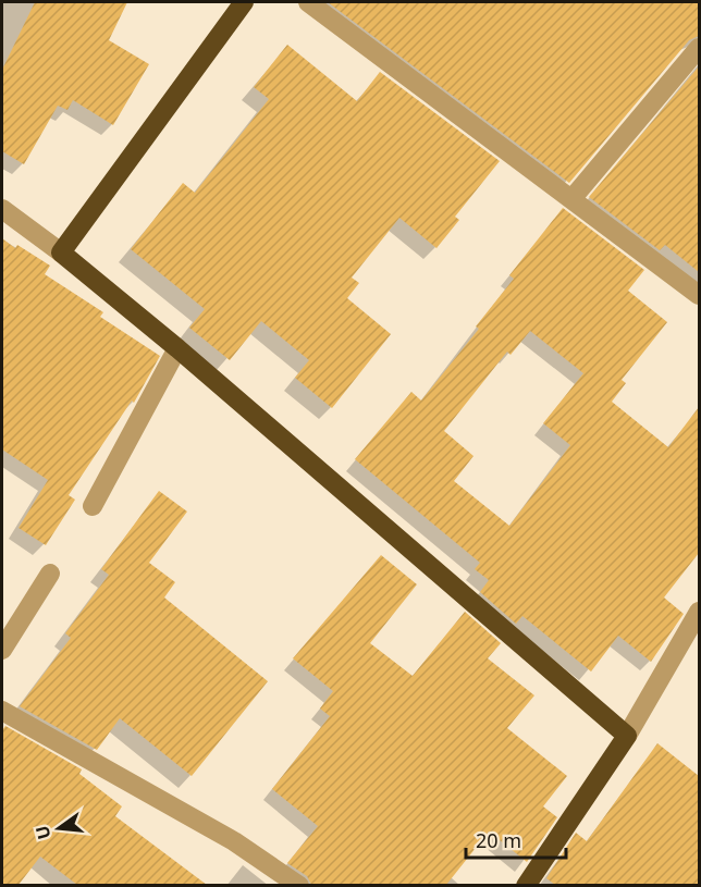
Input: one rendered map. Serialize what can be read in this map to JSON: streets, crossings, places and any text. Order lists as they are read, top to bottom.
{
  "scale_bar": "20 m",
  "north": "left"
}
